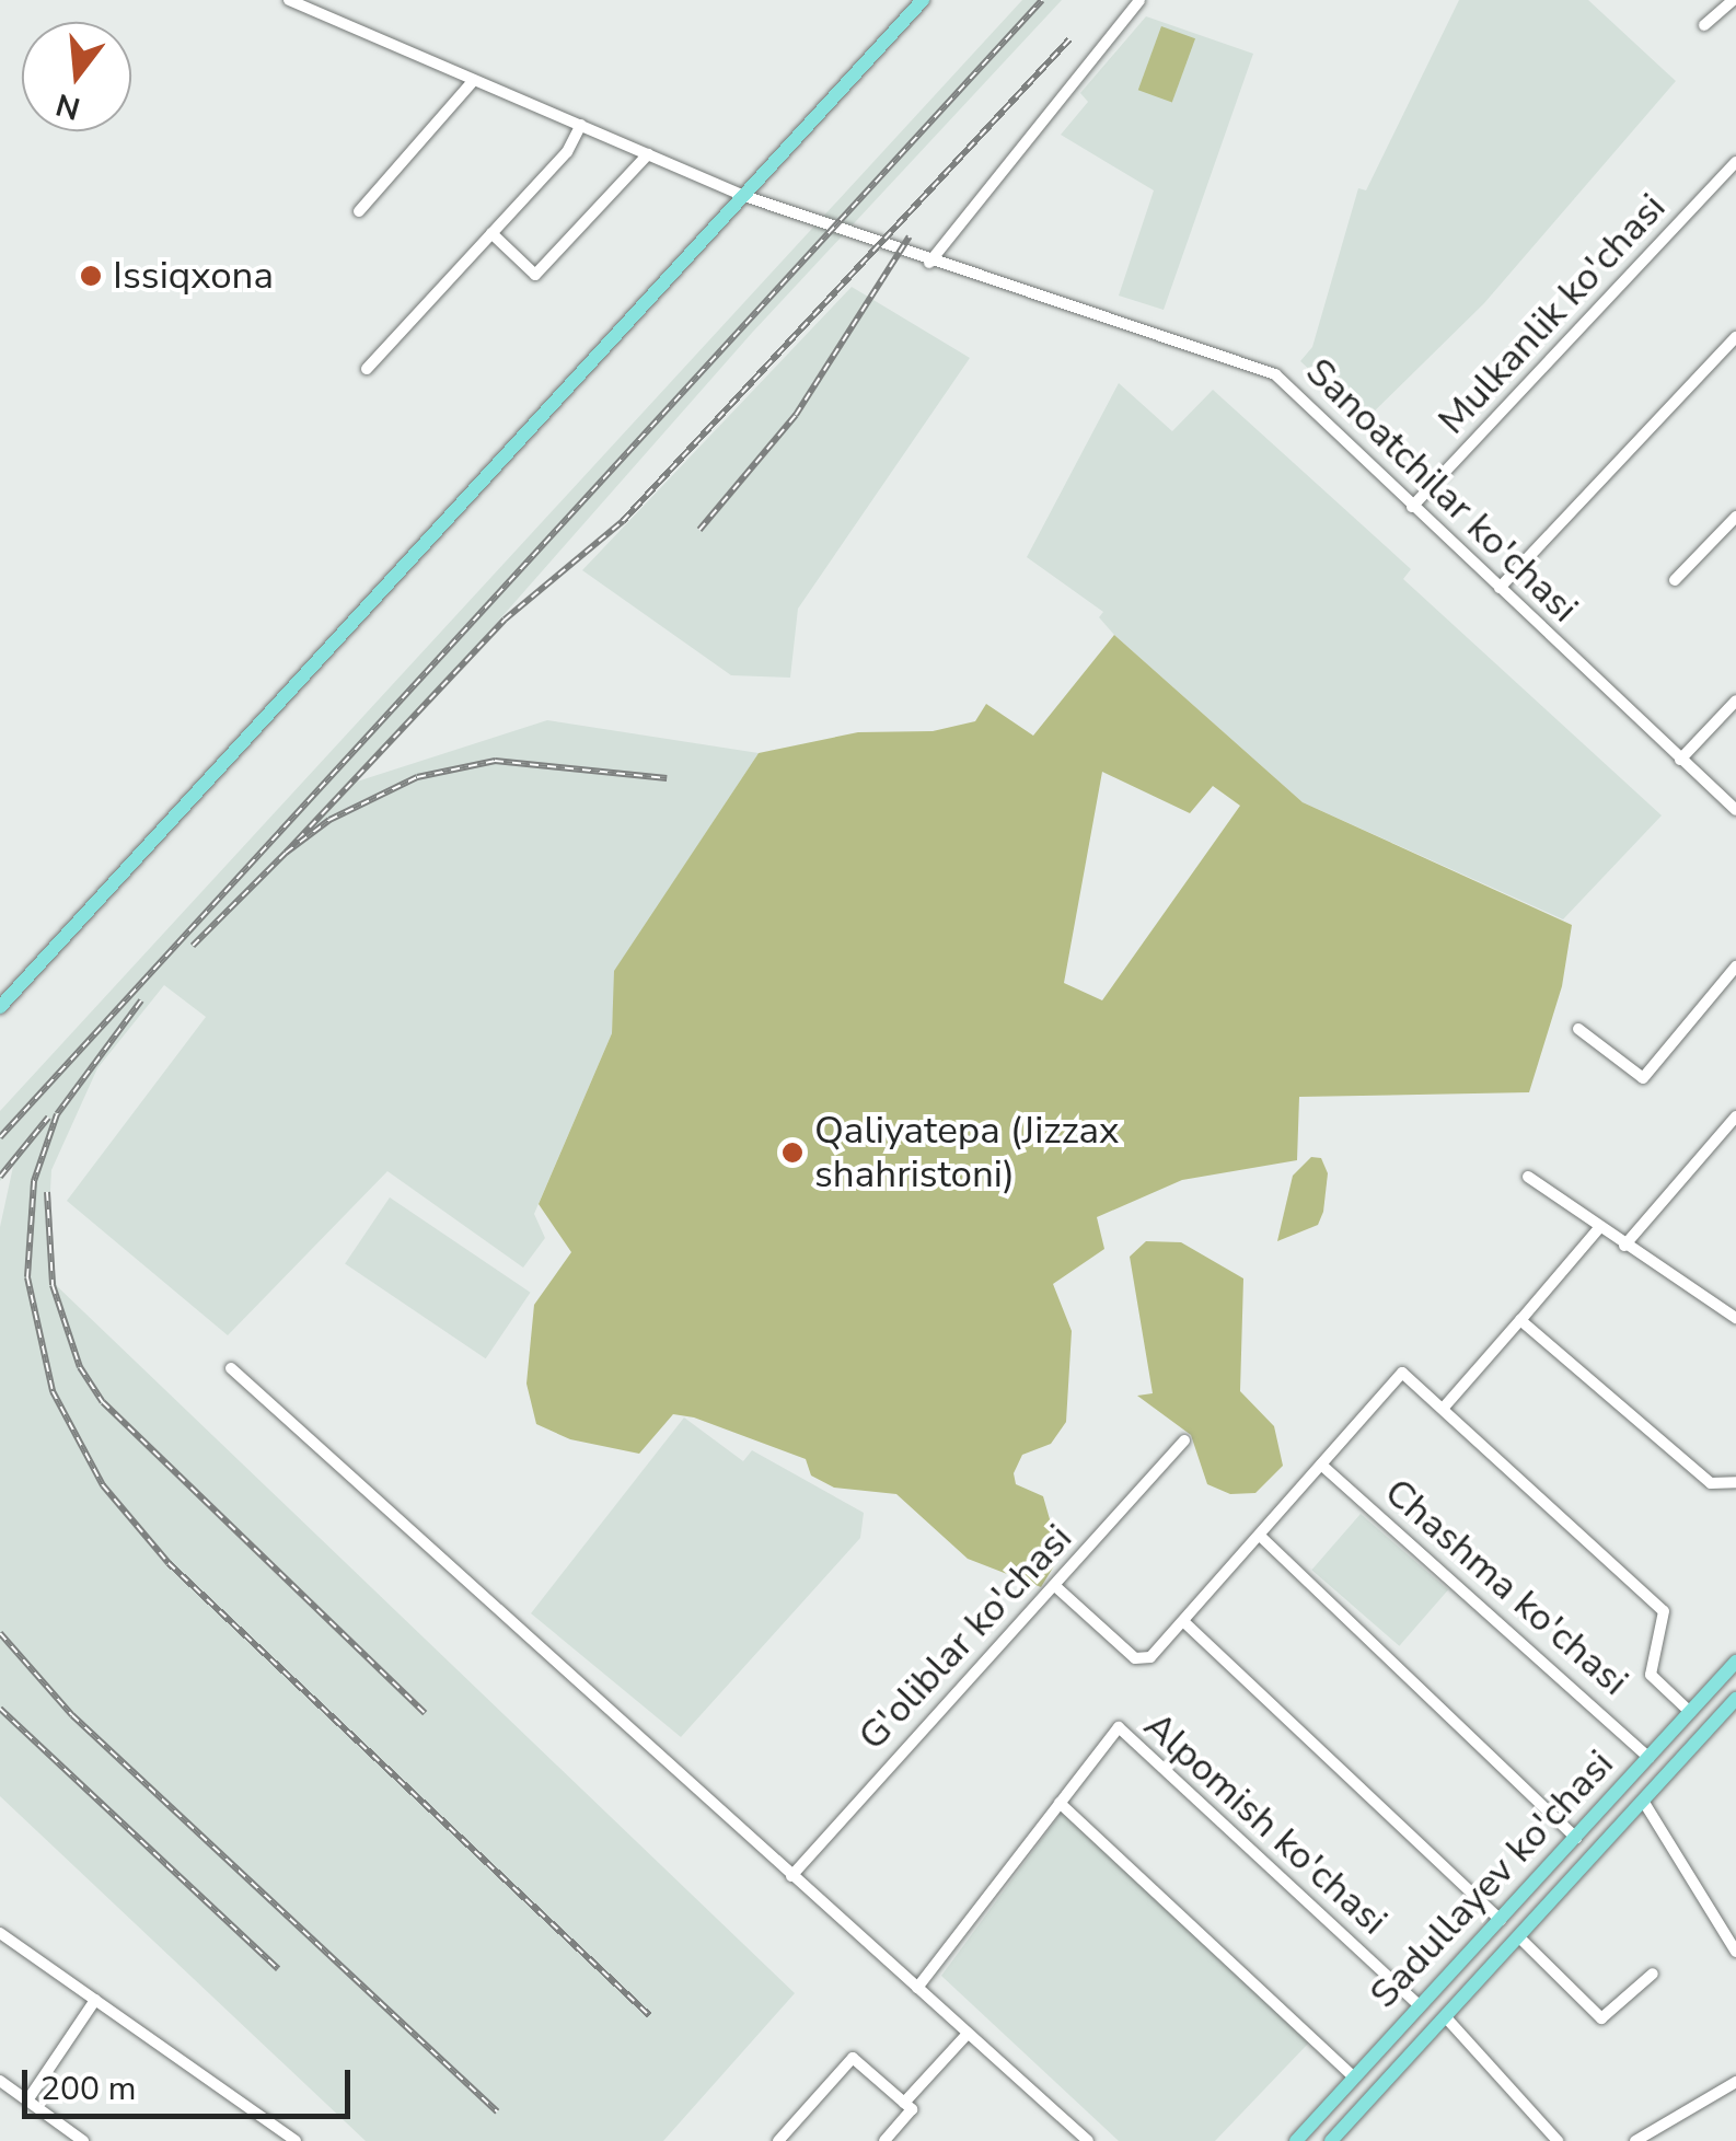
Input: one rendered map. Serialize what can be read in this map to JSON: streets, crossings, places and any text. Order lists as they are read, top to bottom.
{
  "streets": {
    "main road": ["Sadullayev ko'chasi"],
    "street": [
      "Mulkanlik ko'chasi",
      "Sanoatchilar ko'chasi",
      "Chashma ko'chasi",
      "G'oliblar ko'chasi",
      "Alpomish ko'chasi"
    ]
  },
  "crossings": [
    ["Mulkanlik ko'chasi", "Sanoatchilar ko'chasi"],
    ["Chashma ko'chasi", "Sadullayev ko'chasi"],
    ["Alpomish ko'chasi", "Sadullayev ko'chasi"]
  ],
  "places": ["Issiqxona", "Qaliyatepa (Jizzax shahristoni)"],
  "scale_bar": "200 m",
  "north": "bottom"
}
